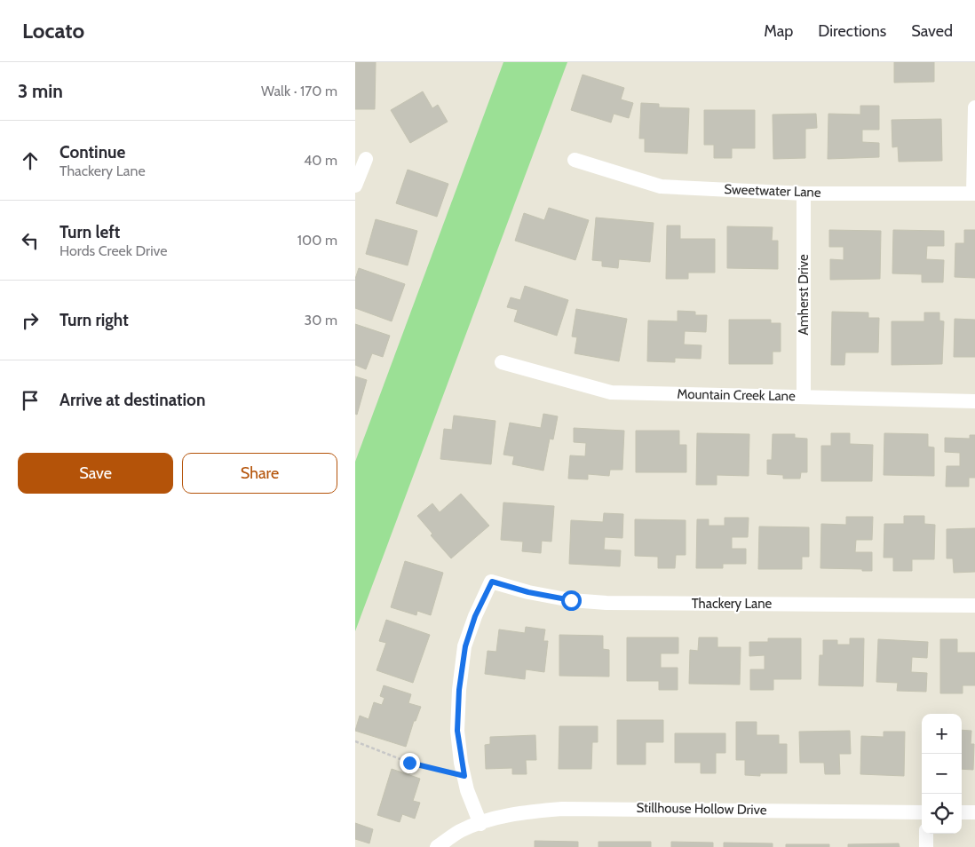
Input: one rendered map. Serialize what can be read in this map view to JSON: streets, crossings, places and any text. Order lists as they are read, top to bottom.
{
  "streets": {
    "street": [
      "Sweetwater Lane",
      "Amherst Drive",
      "Mountain Creek Lane",
      "Thackery Lane",
      "Stillhouse Hollow Drive"
    ]
  },
  "crossings": [
    ["Sweetwater Lane", "Amherst Drive"],
    ["Amherst Drive", "Mountain Creek Lane"]
  ],
  "page": {
    "header": "Locato",
    "nav": ["Map", "Directions", "Saved"],
    "heading": ["3 min", "Walk · 170 m"],
    "list": [
      ["Continue", "Thackery Lane", "40 m"],
      ["Turn left", "Hords Creek Drive", "100 m"],
      ["Turn right", "30 m"],
      "Arrive at destination"
    ],
    "buttons": ["Save", "Share"],
    "map_buttons": ["+", "−"]
  }
}
